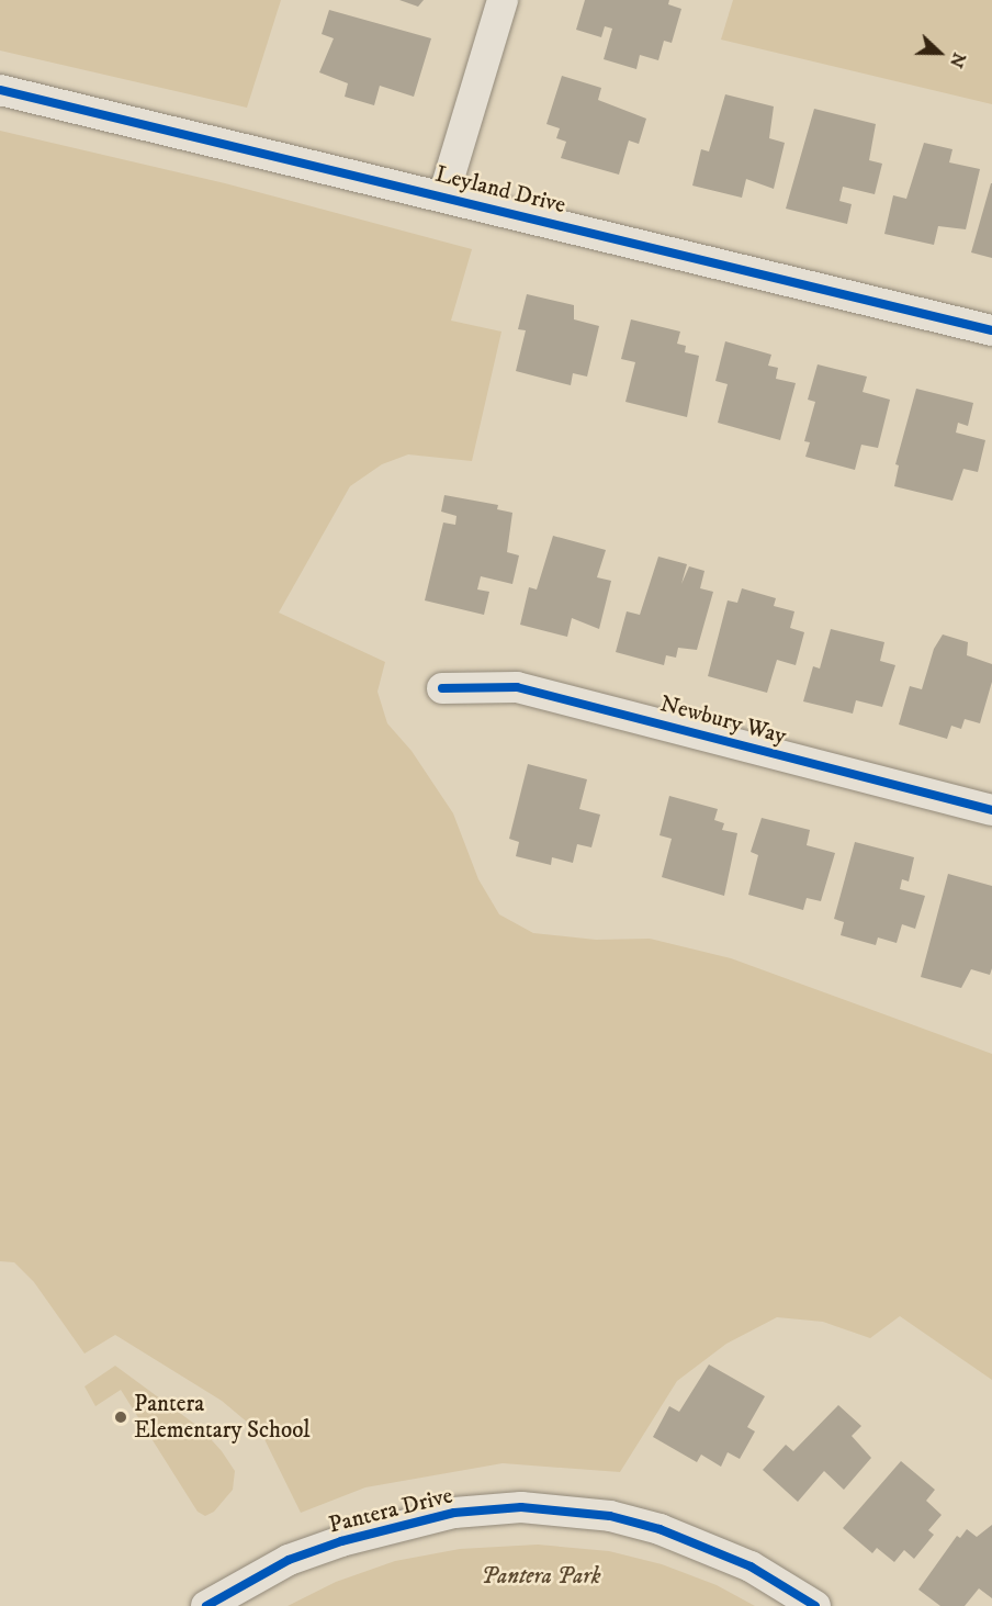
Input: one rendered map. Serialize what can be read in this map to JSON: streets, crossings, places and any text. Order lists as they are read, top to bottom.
{
  "streets": {
    "street": ["Leyland Drive", "Newbury Way", "Pantera Drive"]
  },
  "parks": ["Pantera Park"],
  "places": ["Pantera Elementary School"],
  "north": "right"
}
